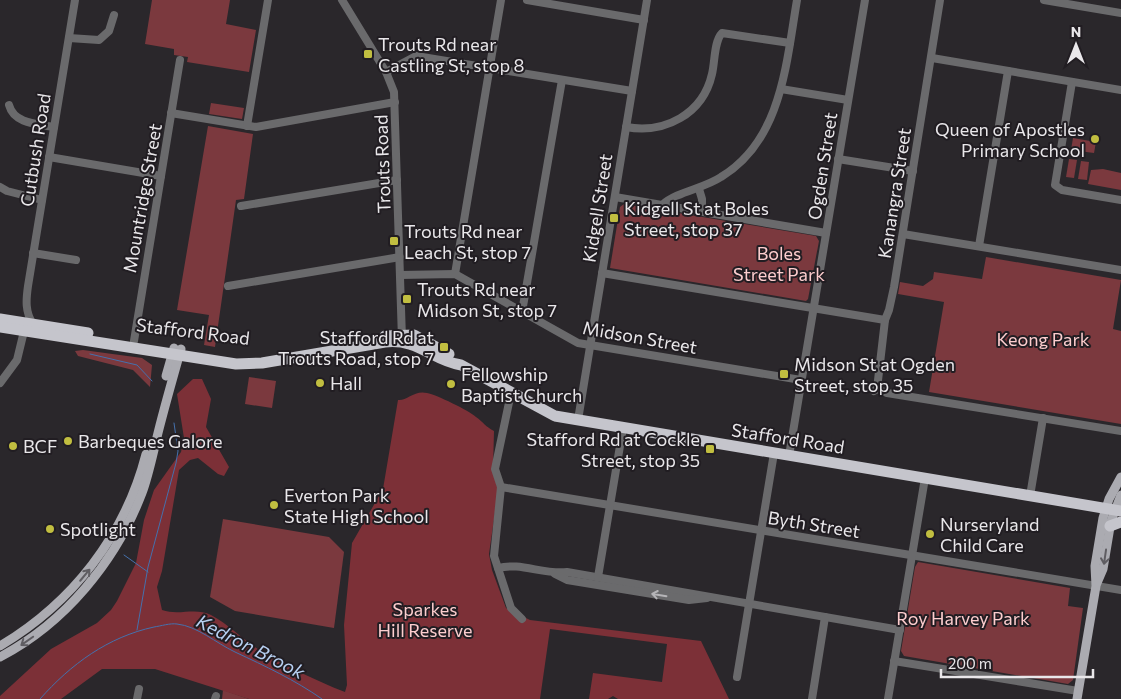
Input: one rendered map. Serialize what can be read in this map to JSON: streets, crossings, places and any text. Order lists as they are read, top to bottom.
{
  "streets": {
    "highway": ["Stafford Road"],
    "street": [
      "Cutbush Road",
      "Trouts Road",
      "Ogden Street",
      "Kanangra Street",
      "Mountridge Street",
      "Kidgell Street",
      "Midson Street",
      "Byth Street"
    ]
  },
  "crossings": [
    ["Cutbush Road", "Stafford Road"],
    ["Trouts Road", "Stafford Road"],
    ["Ogden Street", "Stafford Road"],
    ["Ogden Street", "Midson Street"],
    ["Mountridge Street", "Stafford Road"],
    ["Kidgell Street", "Stafford Road"],
    ["Kidgell Street", "Midson Street"]
  ],
  "water": ["Kedron Brook"],
  "parks": [
    "Boles Street Park",
    "Keong Park",
    "Sparkes Hill Reserve",
    "Roy Harvey Park"
  ],
  "places": {
    "transit": [
      "Trouts Rd near Castling St, stop 8",
      "Kidgell St at Boles Street, stop 37",
      "Trouts Rd near Leach St, stop 7",
      "Trouts Rd near Midson St, stop 7",
      "Stafford Rd at Trouts Road, stop 7",
      "Midson St at Ogden Street, stop 35",
      "Stafford Rd at Cockle Street, stop 35"
    ],
    "other": [
      "Queen of Apostles Primary School",
      "Hall",
      "Fellowship Baptist Church",
      "Barbeques Galore",
      "BCF",
      "Everton Park State High School",
      "Spotlight",
      "Nurseryland Child Care"
    ]
  },
  "scale_bar": "200 m",
  "north": "top"
}
